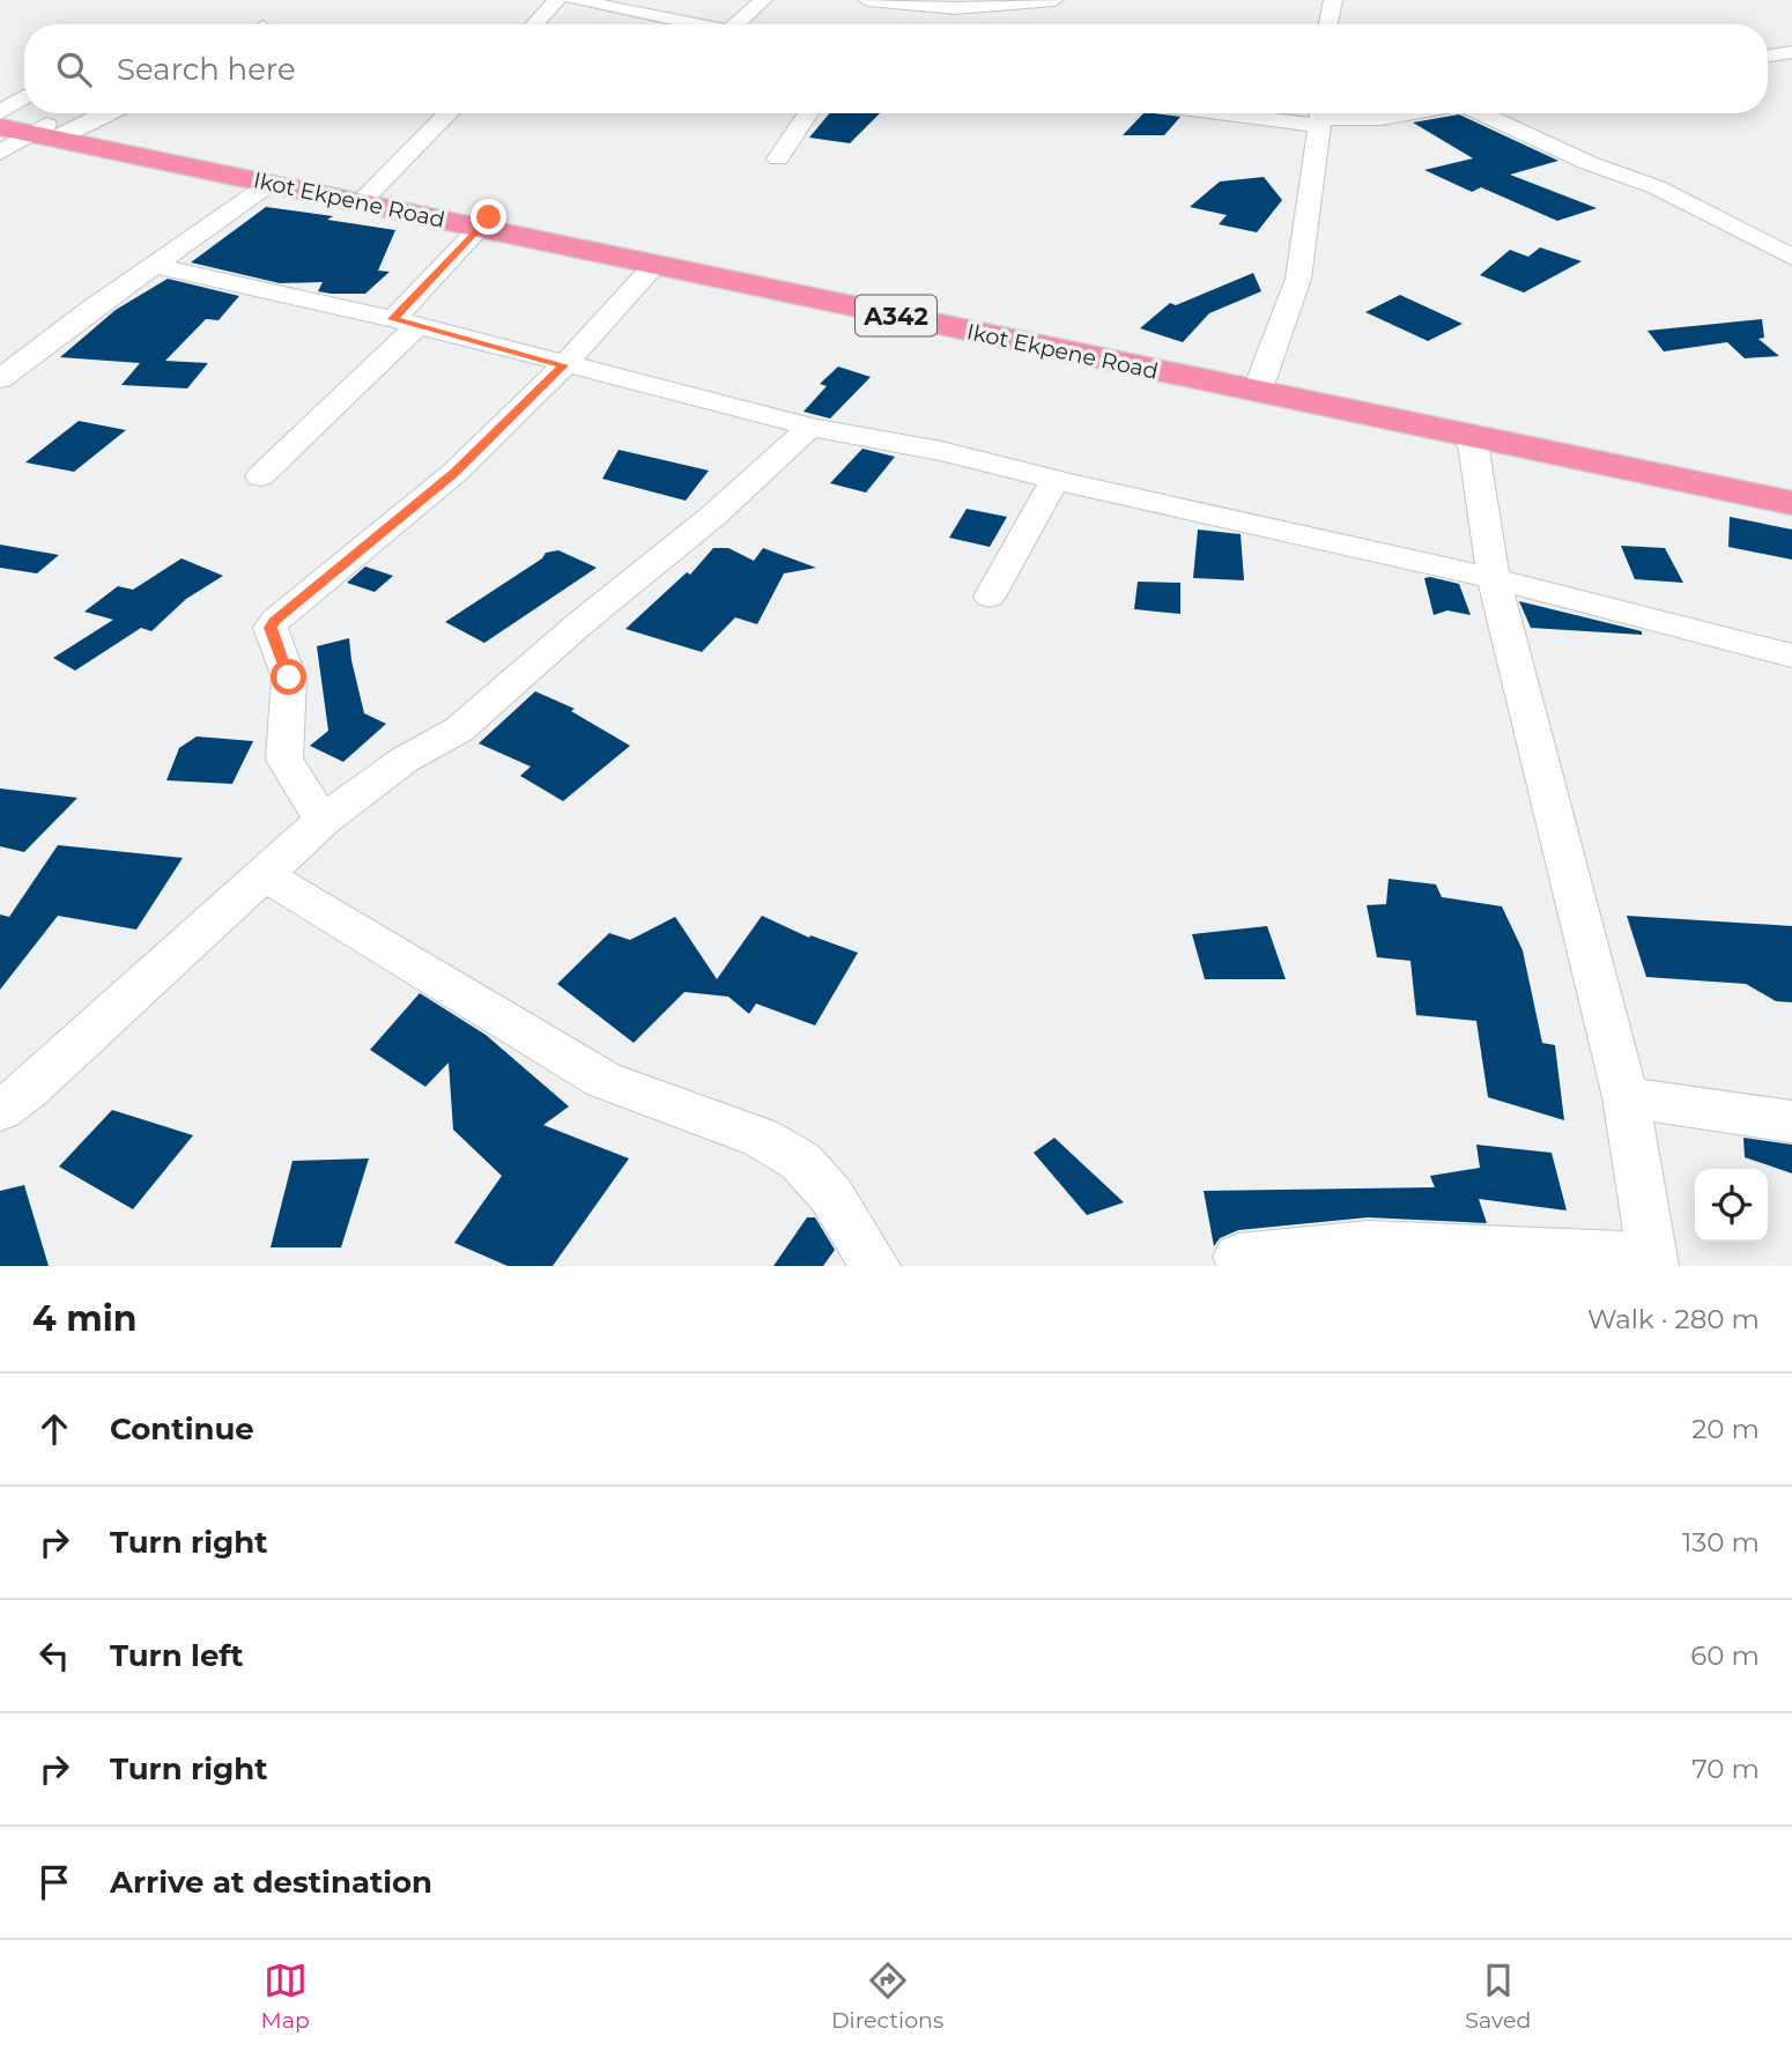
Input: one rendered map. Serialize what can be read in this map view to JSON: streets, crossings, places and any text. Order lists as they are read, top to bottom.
{
  "streets": {
    "highway": ["Ikot Ekpene Road", "A342"]
  },
  "page": {
    "search": "Search here",
    "heading": ["4 min", "Walk · 280 m"],
    "list": [
      ["Continue", "20 m"],
      ["Turn right", "130 m"],
      ["Turn left", "60 m"],
      ["Turn right", "70 m"],
      "Arrive at destination"
    ],
    "nav": ["Map", "Directions", "Saved"]
  }
}
